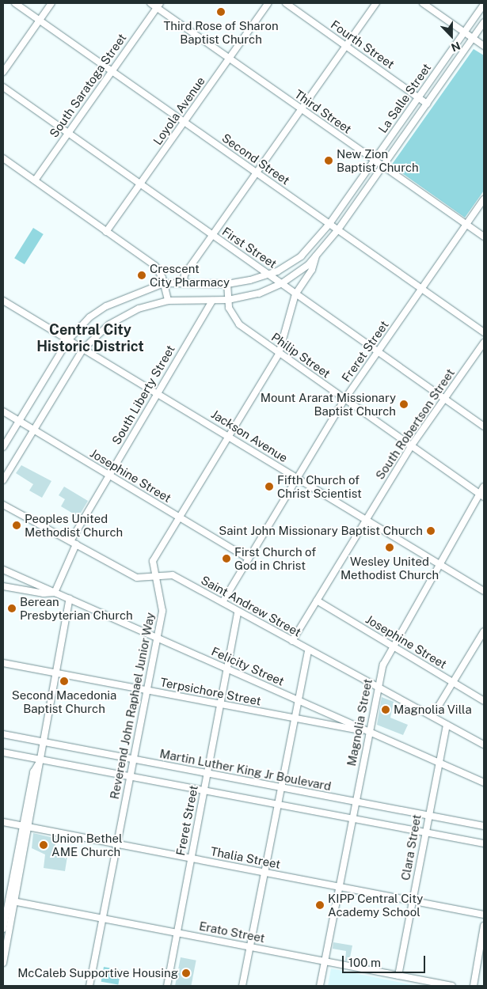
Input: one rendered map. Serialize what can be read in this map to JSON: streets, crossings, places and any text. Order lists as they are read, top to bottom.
{
  "streets": {
    "street": [
      "Fourth Street",
      "South Saratoga Street",
      "La Salle Street",
      "Loyola Avenue",
      "Third Street",
      "Second Street",
      "First Street",
      "Freret Street",
      "Philip Street",
      "South Liberty Street",
      "South Robertson Street",
      "Jackson Avenue",
      "Josephine Street",
      "Saint Andrew Street",
      "Felicity Street",
      "Terpsichore Street",
      "Reverend John Raphael Junior Way",
      "Magnolia Street",
      "Martin Luther King Jr Boulevard",
      "Clara Street",
      "Thalia Street",
      "Erato Street"
    ]
  },
  "crossings": [
    ["Fourth Street", "La Salle Street"],
    ["South Saratoga Street", "Third Street"],
    ["South Saratoga Street", "Second Street"],
    ["South Saratoga Street", "First Street"],
    ["La Salle Street", "Third Street"],
    ["La Salle Street", "Second Street"],
    ["La Salle Street", "First Street"],
    ["La Salle Street", "Philip Street"],
    ["La Salle Street", "Jackson Avenue"],
    ["La Salle Street", "Josephine Street"],
    ["La Salle Street", "Reverend John Raphael Junior Way"],
    ["Loyola Avenue", "Third Street"],
    ["Loyola Avenue", "Second Street"],
    ["Loyola Avenue", "First Street"],
    ["Third Street", "Freret Street"],
    ["Second Street", "Freret Street"],
    ["First Street", "Freret Street"],
    ["First Street", "South Robertson Street"],
    ["First Street", "Reverend John Raphael Junior Way"],
    ["Freret Street", "Philip Street"],
    ["Freret Street", "Jackson Avenue"],
    ["Freret Street", "Josephine Street"],
    ["Freret Street", "Saint Andrew Street"],
    ["Freret Street", "Felicity Street"],
    ["Freret Street", "Terpsichore Street"],
    ["Freret Street", "Martin Luther King Jr Boulevard"],
    ["Freret Street", "Thalia Street"],
    ["Freret Street", "Erato Street"],
    ["Philip Street", "South Robertson Street"],
    ["Philip Street", "Reverend John Raphael Junior Way"],
    ["Philip Street", "Magnolia Street"],
    ["South Liberty Street", "Jackson Avenue"],
    ["South Liberty Street", "Josephine Street"],
    ["South Liberty Street", "Saint Andrew Street"],
    ["South Liberty Street", "Felicity Street"],
    ["South Robertson Street", "Jackson Avenue"],
    ["South Robertson Street", "Josephine Street"],
    ["South Robertson Street", "Saint Andrew Street"],
    ["Jackson Avenue", "Reverend John Raphael Junior Way"],
    ["Jackson Avenue", "Magnolia Street"],
    ["Josephine Street", "Reverend John Raphael Junior Way"],
    ["Josephine Street", "Magnolia Street"],
    ["Saint Andrew Street", "Reverend John Raphael Junior Way"],
    ["Saint Andrew Street", "Magnolia Street"],
    ["Saint Andrew Street", "Clara Street"],
    ["Felicity Street", "Terpsichore Street"],
    ["Felicity Street", "Reverend John Raphael Junior Way"],
    ["Felicity Street", "Magnolia Street"],
    ["Felicity Street", "Clara Street"],
    ["Terpsichore Street", "Reverend John Raphael Junior Way"],
    ["Terpsichore Street", "Magnolia Street"],
    ["Reverend John Raphael Junior Way", "Martin Luther King Jr Boulevard"],
    ["Reverend John Raphael Junior Way", "Thalia Street"],
    ["Reverend John Raphael Junior Way", "Erato Street"],
    ["Magnolia Street", "Martin Luther King Jr Boulevard"],
    ["Magnolia Street", "Thalia Street"],
    ["Magnolia Street", "Erato Street"],
    ["Martin Luther King Jr Boulevard", "Clara Street"],
    ["Clara Street", "Thalia Street"],
    ["Clara Street", "Erato Street"]
  ],
  "districts": ["Central City Historic District"],
  "places": [
    "Third Rose of Sharon Baptist Church",
    "New Zion Baptist Church",
    "Crescent City Pharmacy",
    "Mount Ararat Missionary Baptist Church",
    "Fifth Church of Christ Scientist",
    "Peoples United Methodist Church",
    "Saint John Missionary Baptist Church",
    "Wesley United Methodist Church",
    "First Church of God in Christ",
    "Berean Presbyterian Church",
    "Second Macedonia Baptist Church",
    "Magnolia Villa",
    "Union Bethel AME Church",
    "KIPP Central City Academy School",
    "McCaleb Supportive Housing"
  ],
  "scale_bar": "100 m",
  "north": "bottom"
}
